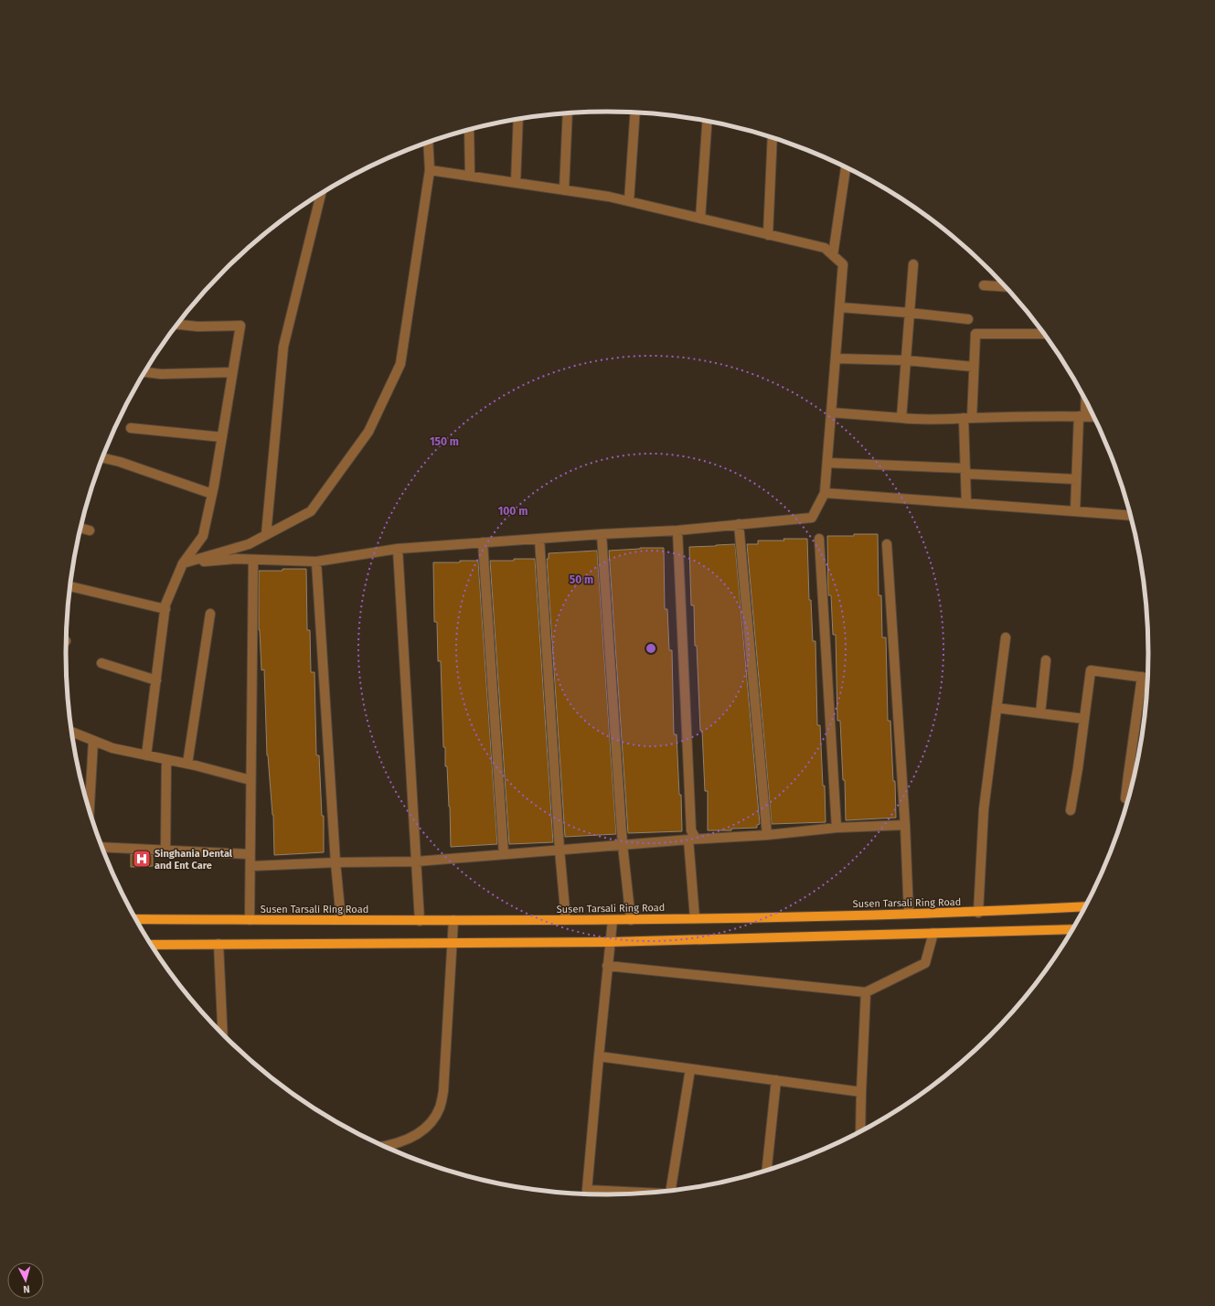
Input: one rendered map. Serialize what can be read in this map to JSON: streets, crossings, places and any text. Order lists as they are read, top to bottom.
{
  "streets": {
    "main road": ["Susen Tarsali Ring Road"]
  },
  "places": {
    "hospital": ["Singhania Dental and Ent Care"]
  },
  "north": "bottom",
  "rings": ["150 m", "100 m", "50 m"]
}
